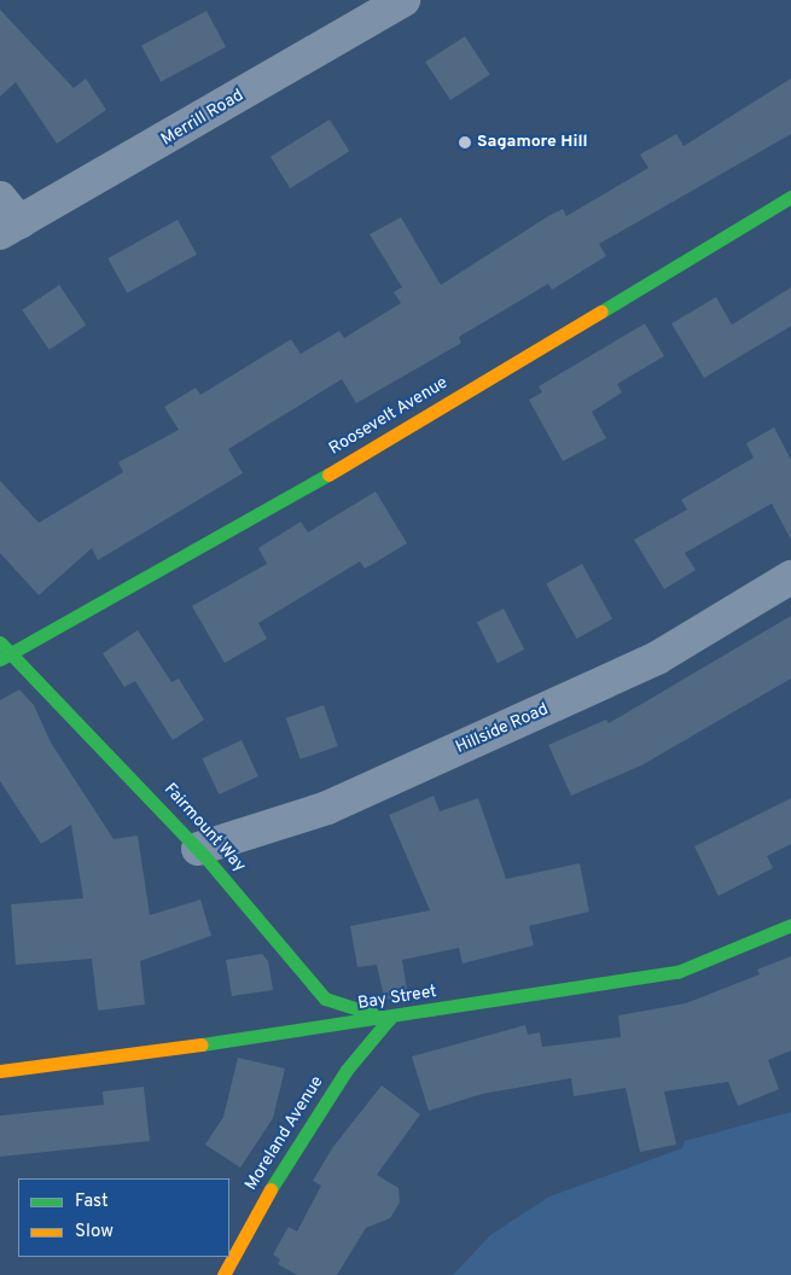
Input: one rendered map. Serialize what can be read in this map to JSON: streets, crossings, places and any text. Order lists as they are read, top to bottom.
{
  "streets": {
    "street": [
      "Merrill Road",
      "Roosevelt Avenue",
      "Hillside Road",
      "Fairmount Way",
      "Bay Street",
      "Moreland Avenue"
    ]
  },
  "crossings": [
    ["Roosevelt Avenue", "Fairmount Way"],
    ["Hillside Road", "Fairmount Way"],
    ["Fairmount Way", "Bay Street"],
    ["Fairmount Way", "Moreland Avenue"],
    ["Bay Street", "Moreland Avenue"]
  ],
  "places": ["Sagamore Hill"],
  "legend": ["Fast", "Slow"]
}
